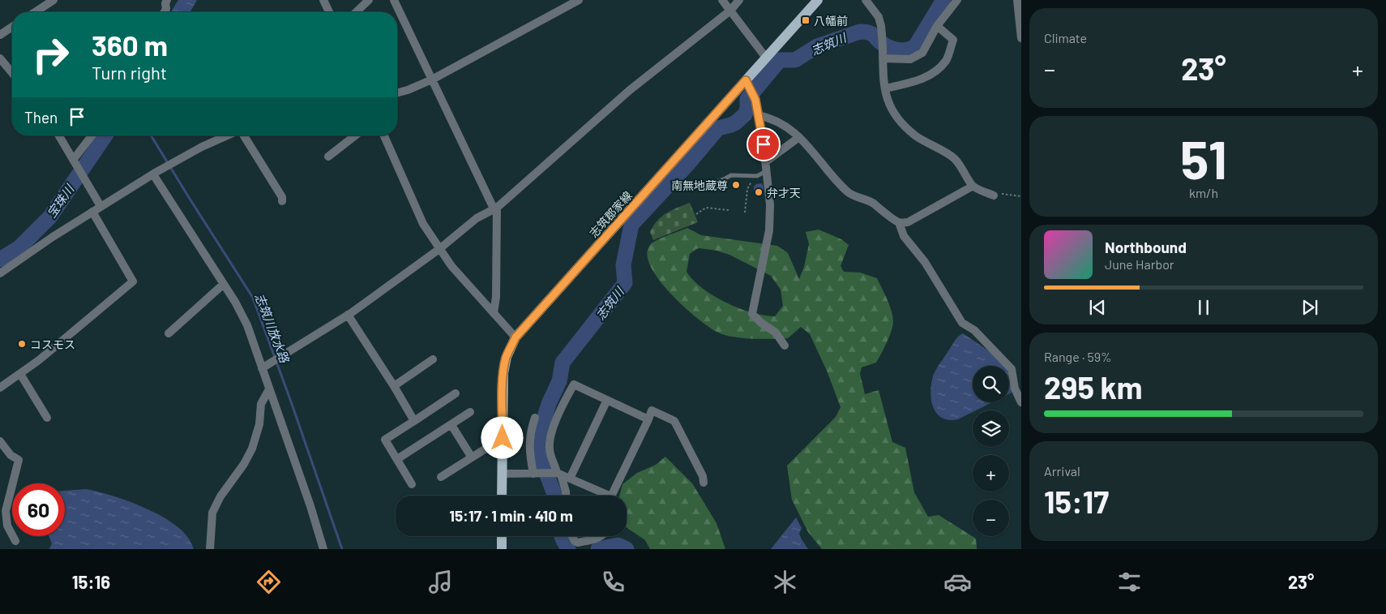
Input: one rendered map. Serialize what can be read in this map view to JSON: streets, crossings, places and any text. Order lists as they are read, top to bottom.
{
  "streets": {
    "main road": ["志筑郡家線"]
  },
  "water": ["志筑川", "宝珠川", "志筑川放水路"],
  "places": {
    "transit": ["八幡前"],
    "other": ["南無地蔵尊", "弁才天", "コスモス"]
  },
  "page": {
    "tile": [
      "Climate",
      ["51", "km/h"],
      ["Range · 59%", "295 km"],
      ["Arrival", "15:17"]
    ],
    "turn": ["360 m", "Turn right"],
    "heat": ["−", "23°", "+"],
    "then": "Then",
    "song": ["Northbound", "June Harbor"],
    "map_buttons": ["+", "−"],
    "limit": "60",
    "trip": "15:17 · 1 min · 410 m",
    "tabs": ["15:16", "23°"]
  }
}
